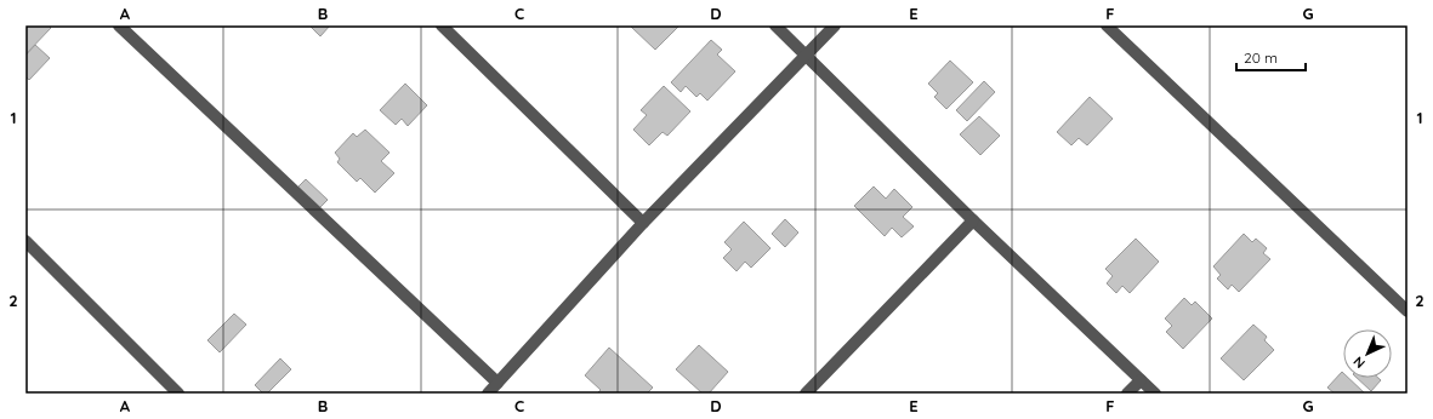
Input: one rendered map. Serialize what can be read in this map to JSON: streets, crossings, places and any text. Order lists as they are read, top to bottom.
{
  "scale_bar": "20 m",
  "north": "bottom left",
  "grid": {
    "columns": [
      "A",
      "B",
      "C",
      "D",
      "E",
      "F",
      "G"
    ],
    "rows": ["1", "2"]
  }
}
